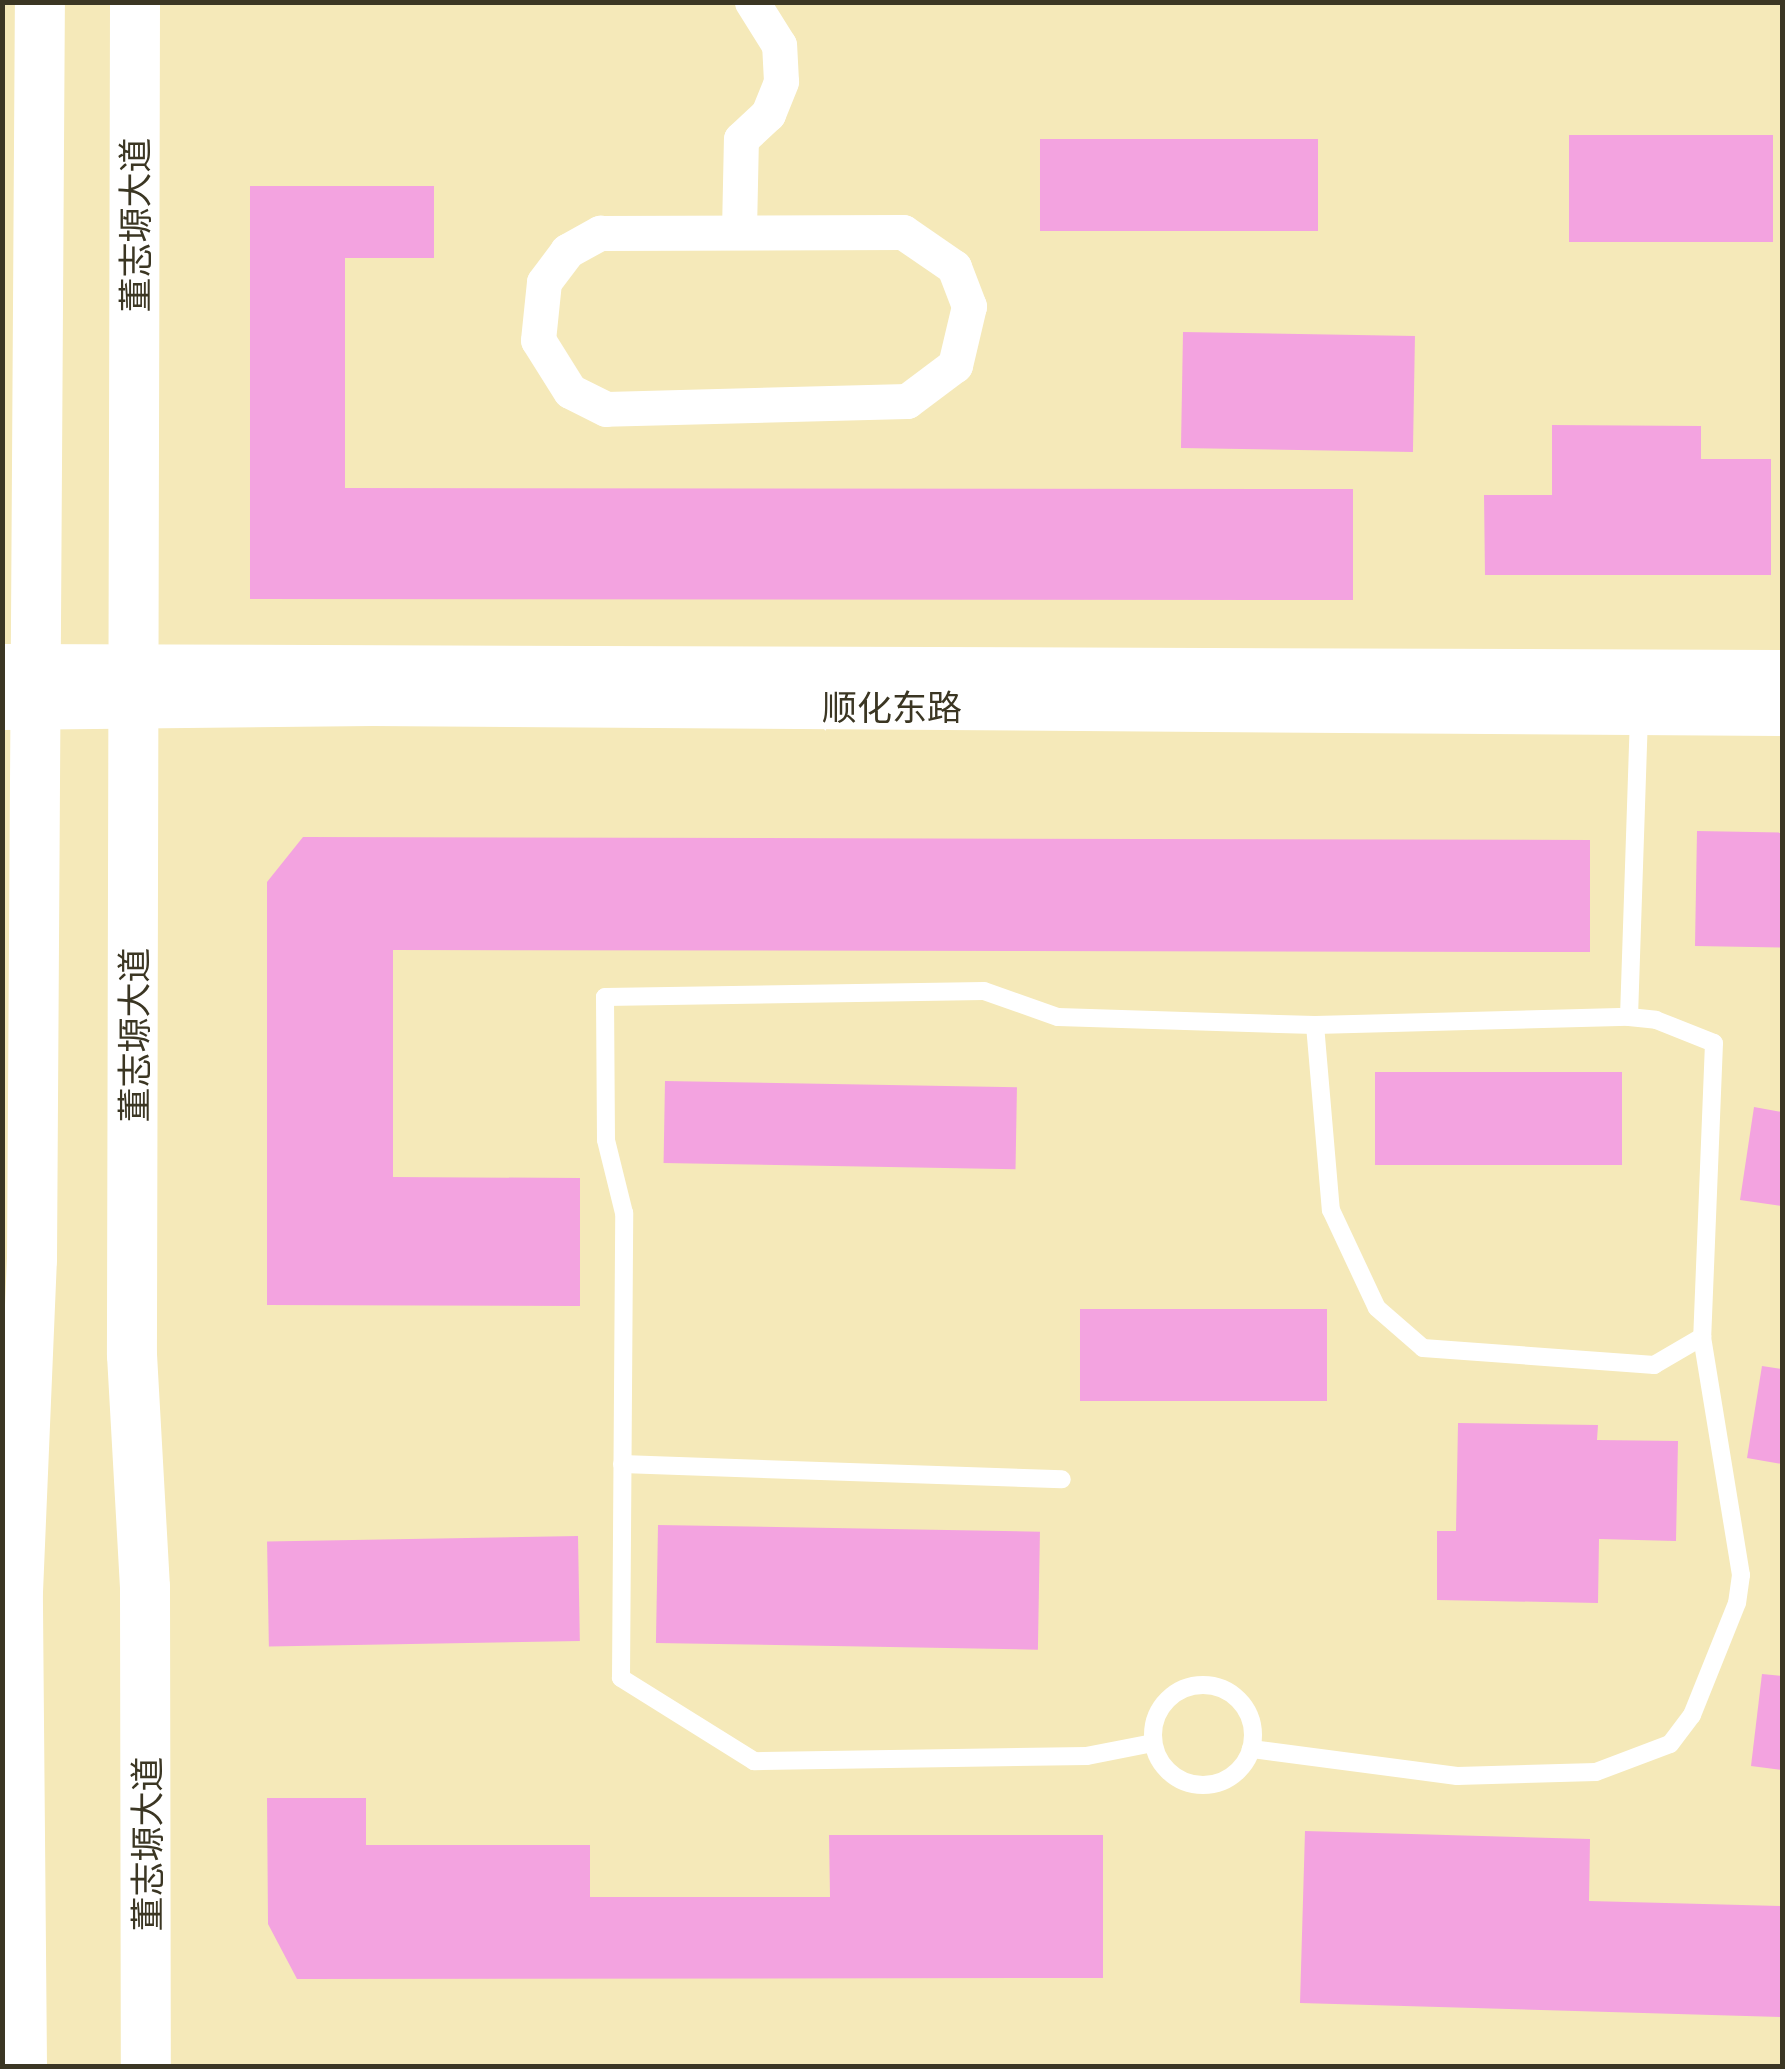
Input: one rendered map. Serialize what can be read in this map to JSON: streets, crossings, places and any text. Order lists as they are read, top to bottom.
{
  "streets": {
    "main road": ["董志塬大道"],
    "street": ["顺化东路"]
  },
  "crossings": [
    ["董志塬大道", "顺化东路"]
  ]
}
